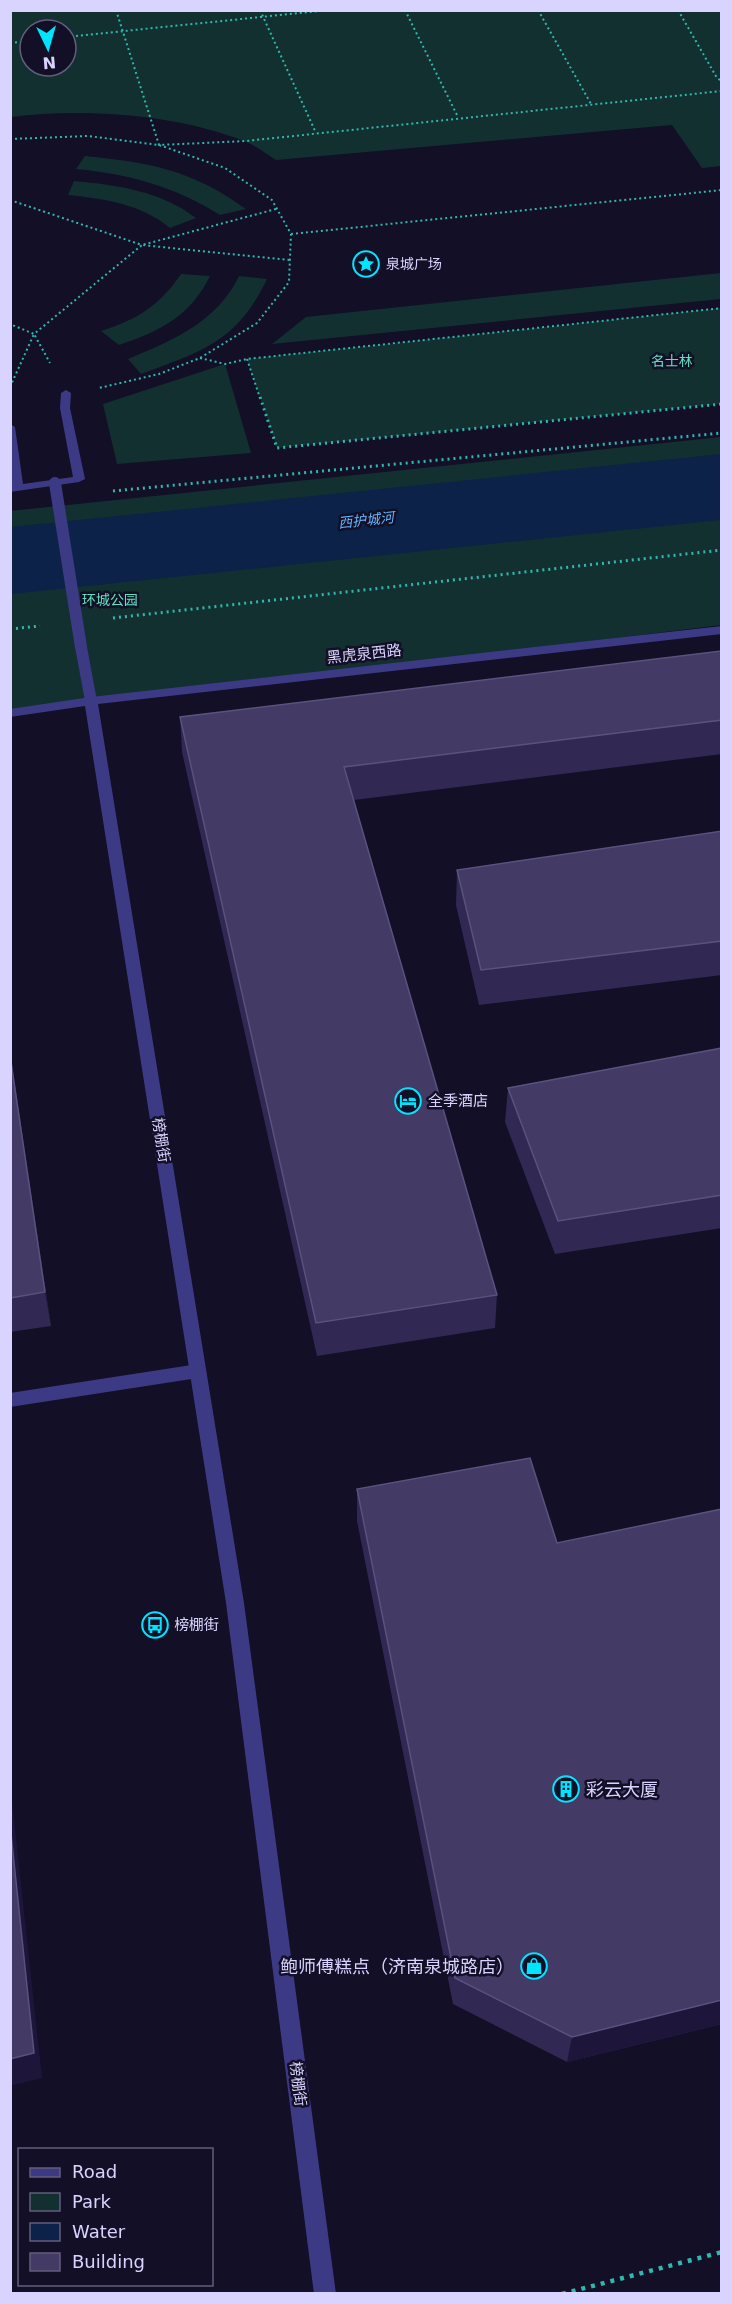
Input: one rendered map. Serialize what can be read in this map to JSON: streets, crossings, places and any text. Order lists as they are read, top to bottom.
{
  "streets": {
    "street": ["黑虎泉西路", "榜棚街"]
  },
  "crossings": [
    ["黑虎泉西路", "榜棚街"]
  ],
  "water": ["西护城河"],
  "parks": ["名士林", "环城公园"],
  "places": {
    "place": ["泉城广场"],
    "hotel": ["全季酒店"],
    "bus stop": ["榜棚街"],
    "building": ["彩云大厦"],
    "shop": ["鲍师傅糕点（济南泉城路店）"]
  },
  "legend": [
    "Road",
    "Park",
    "Water",
    "Building"
  ],
  "north": "bottom"
}
